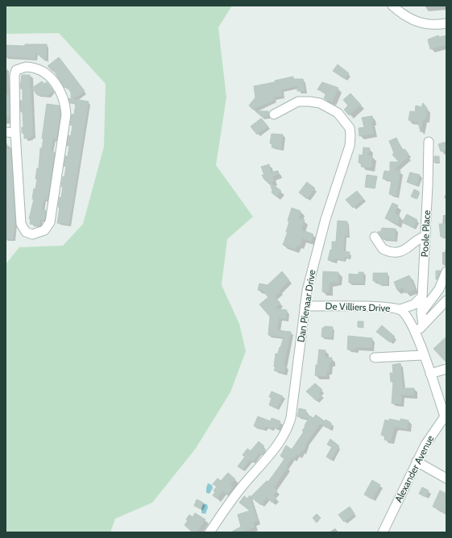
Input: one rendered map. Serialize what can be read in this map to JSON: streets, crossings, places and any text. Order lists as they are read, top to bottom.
{
  "streets": {
    "street": [
      "Poole Place",
      "Dan Pienaar Drive",
      "De Villiers Drive",
      "Alexander Avenue"
    ]
  },
  "crossings": [
    ["Dan Pienaar Drive", "De Villiers Drive"],
    ["De Villiers Drive", "Alexander Avenue"]
  ]
}
